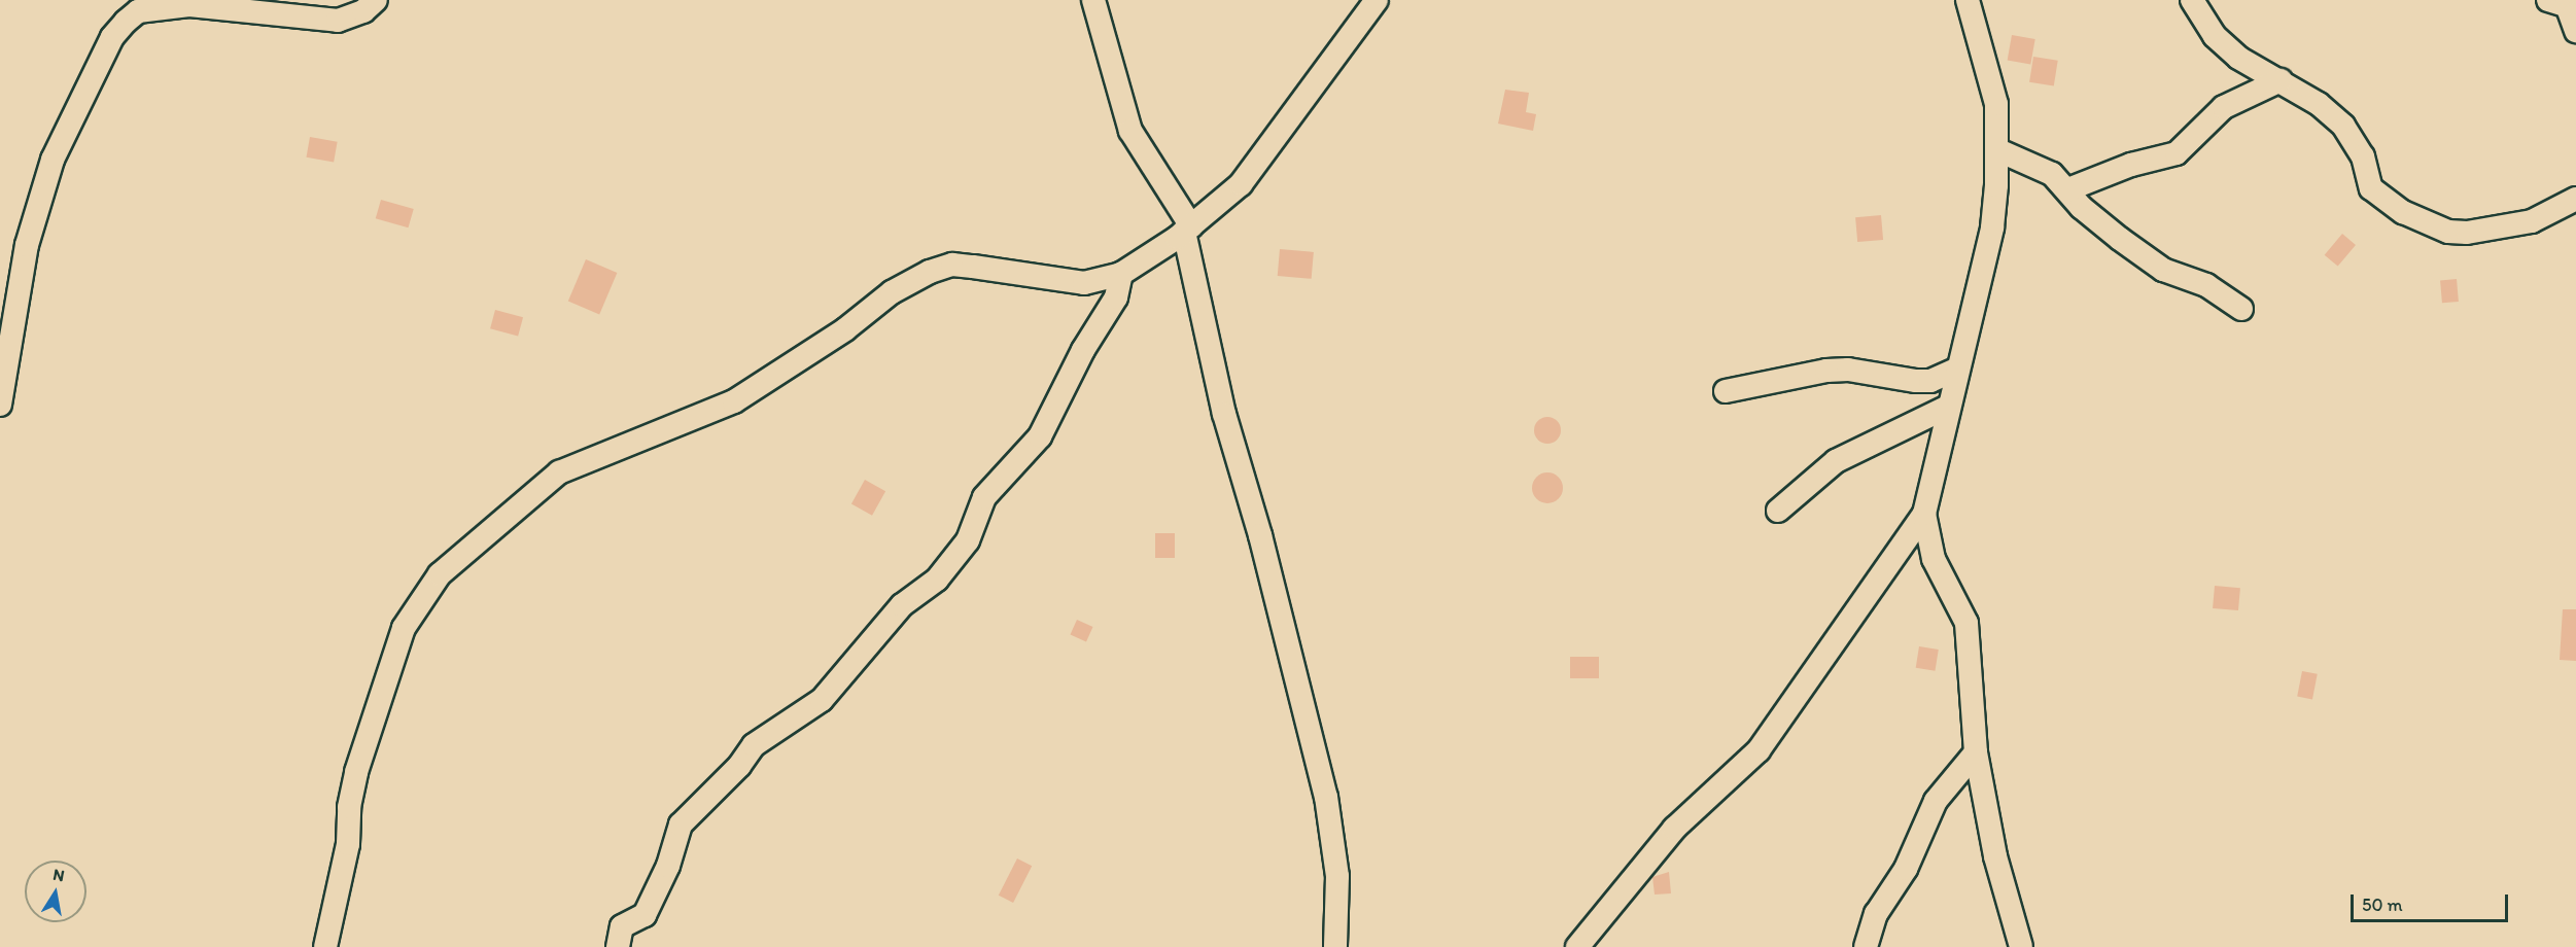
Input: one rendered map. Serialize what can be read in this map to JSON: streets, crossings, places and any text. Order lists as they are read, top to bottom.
{
  "scale_bar": "50 m",
  "north": "top"
}
